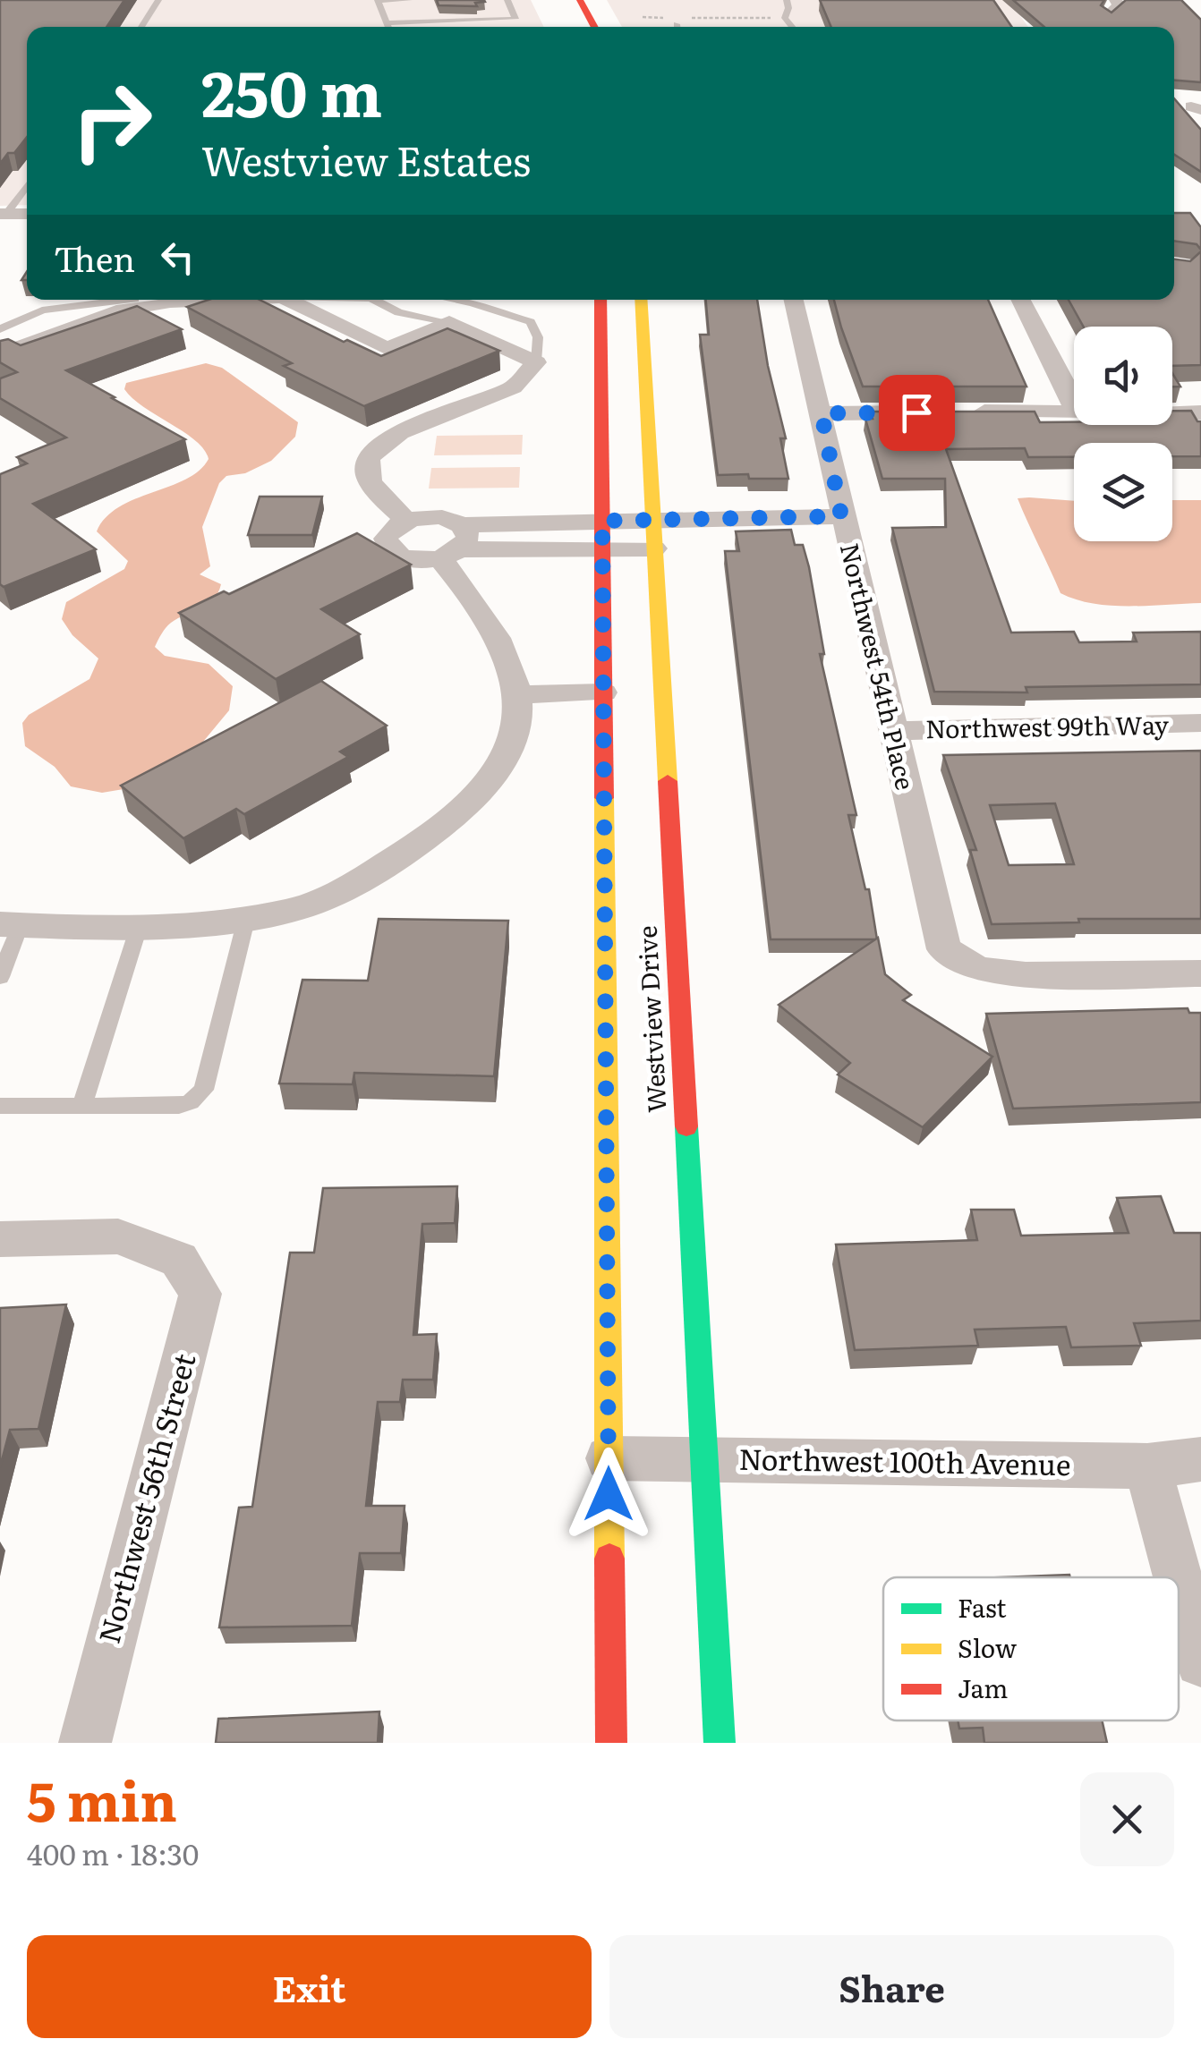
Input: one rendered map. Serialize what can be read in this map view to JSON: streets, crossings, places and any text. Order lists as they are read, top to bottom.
{
  "streets": {
    "street": [
      "Northwest 54th Place",
      "Northwest 99th Way",
      "Westview Drive",
      "Northwest 100th Avenue",
      "Northwest 56th Street"
    ]
  },
  "crossings": [
    ["Northwest 54th Place", "Northwest 99th Way"],
    ["Westview Drive", "Northwest 100th Avenue"]
  ],
  "legend": ["Fast", "Slow", "Jam"],
  "page": {
    "turn": ["250 m", "Westview Estates"],
    "then": "Then",
    "heading": ["5 min", "400 m · 18:30"],
    "buttons": ["Exit", "Share"]
  }
}
